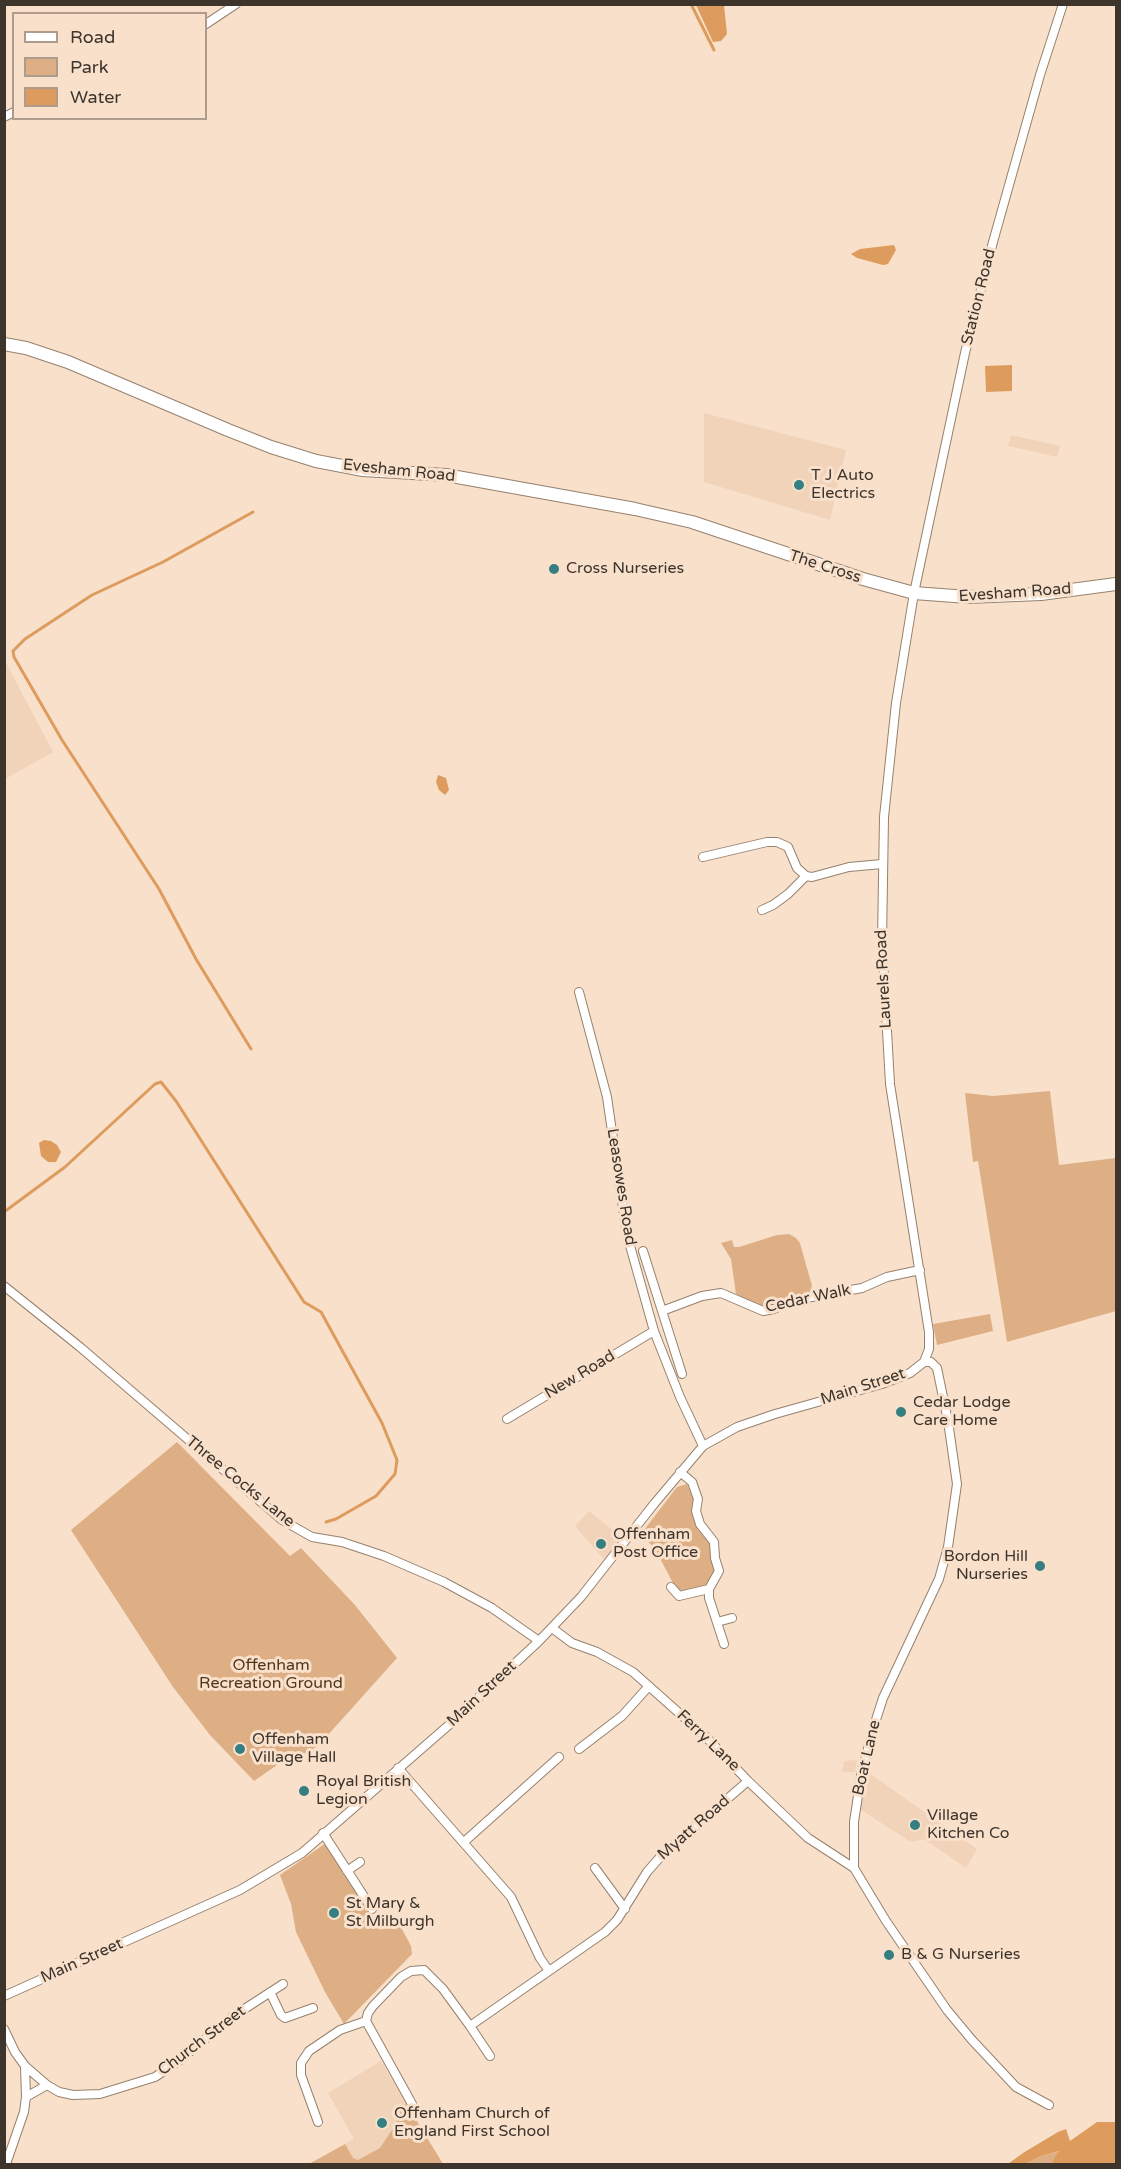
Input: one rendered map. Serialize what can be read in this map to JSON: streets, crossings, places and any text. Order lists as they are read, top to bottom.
{
  "streets": {
    "main road": ["Evesham Road", "The Cross"],
    "street": [
      "Station Road",
      "Laurels Road",
      "Leasowes Road",
      "Cedar Walk",
      "New Road",
      "Main Street",
      "Three Cocks Lane",
      "Ferry Lane",
      "Boat Lane",
      "Myatt Road",
      "Church Street"
    ]
  },
  "crossings": [
    ["Station Road", "Evesham Road"],
    ["Station Road", "The Cross"],
    ["Station Road", "Laurels Road"],
    ["Evesham Road", "The Cross"],
    ["Evesham Road", "Laurels Road"],
    ["The Cross", "Laurels Road"],
    ["Laurels Road", "Cedar Walk"],
    ["Laurels Road", "Main Street"],
    ["Laurels Road", "Boat Lane"],
    ["Leasowes Road", "New Road"],
    ["Leasowes Road", "Main Street"],
    ["Main Street", "Three Cocks Lane"],
    ["Main Street", "Ferry Lane"],
    ["Main Street", "Boat Lane"],
    ["Ferry Lane", "Boat Lane"],
    ["Ferry Lane", "Myatt Road"]
  ],
  "parks": ["Offenham Recreation Ground"],
  "places": [
    "T J Auto Electrics",
    "Cross Nurseries",
    "Cedar Lodge Care Home",
    "Offenham Post Office",
    "Bordon Hill Nurseries",
    "Offenham Village Hall",
    "Royal British Legion",
    "Village Kitchen Co",
    "St Mary & St Milburgh",
    "B & G Nurseries",
    "Offenham Church of England First School"
  ],
  "legend": ["Road", "Park", "Water"]
}
